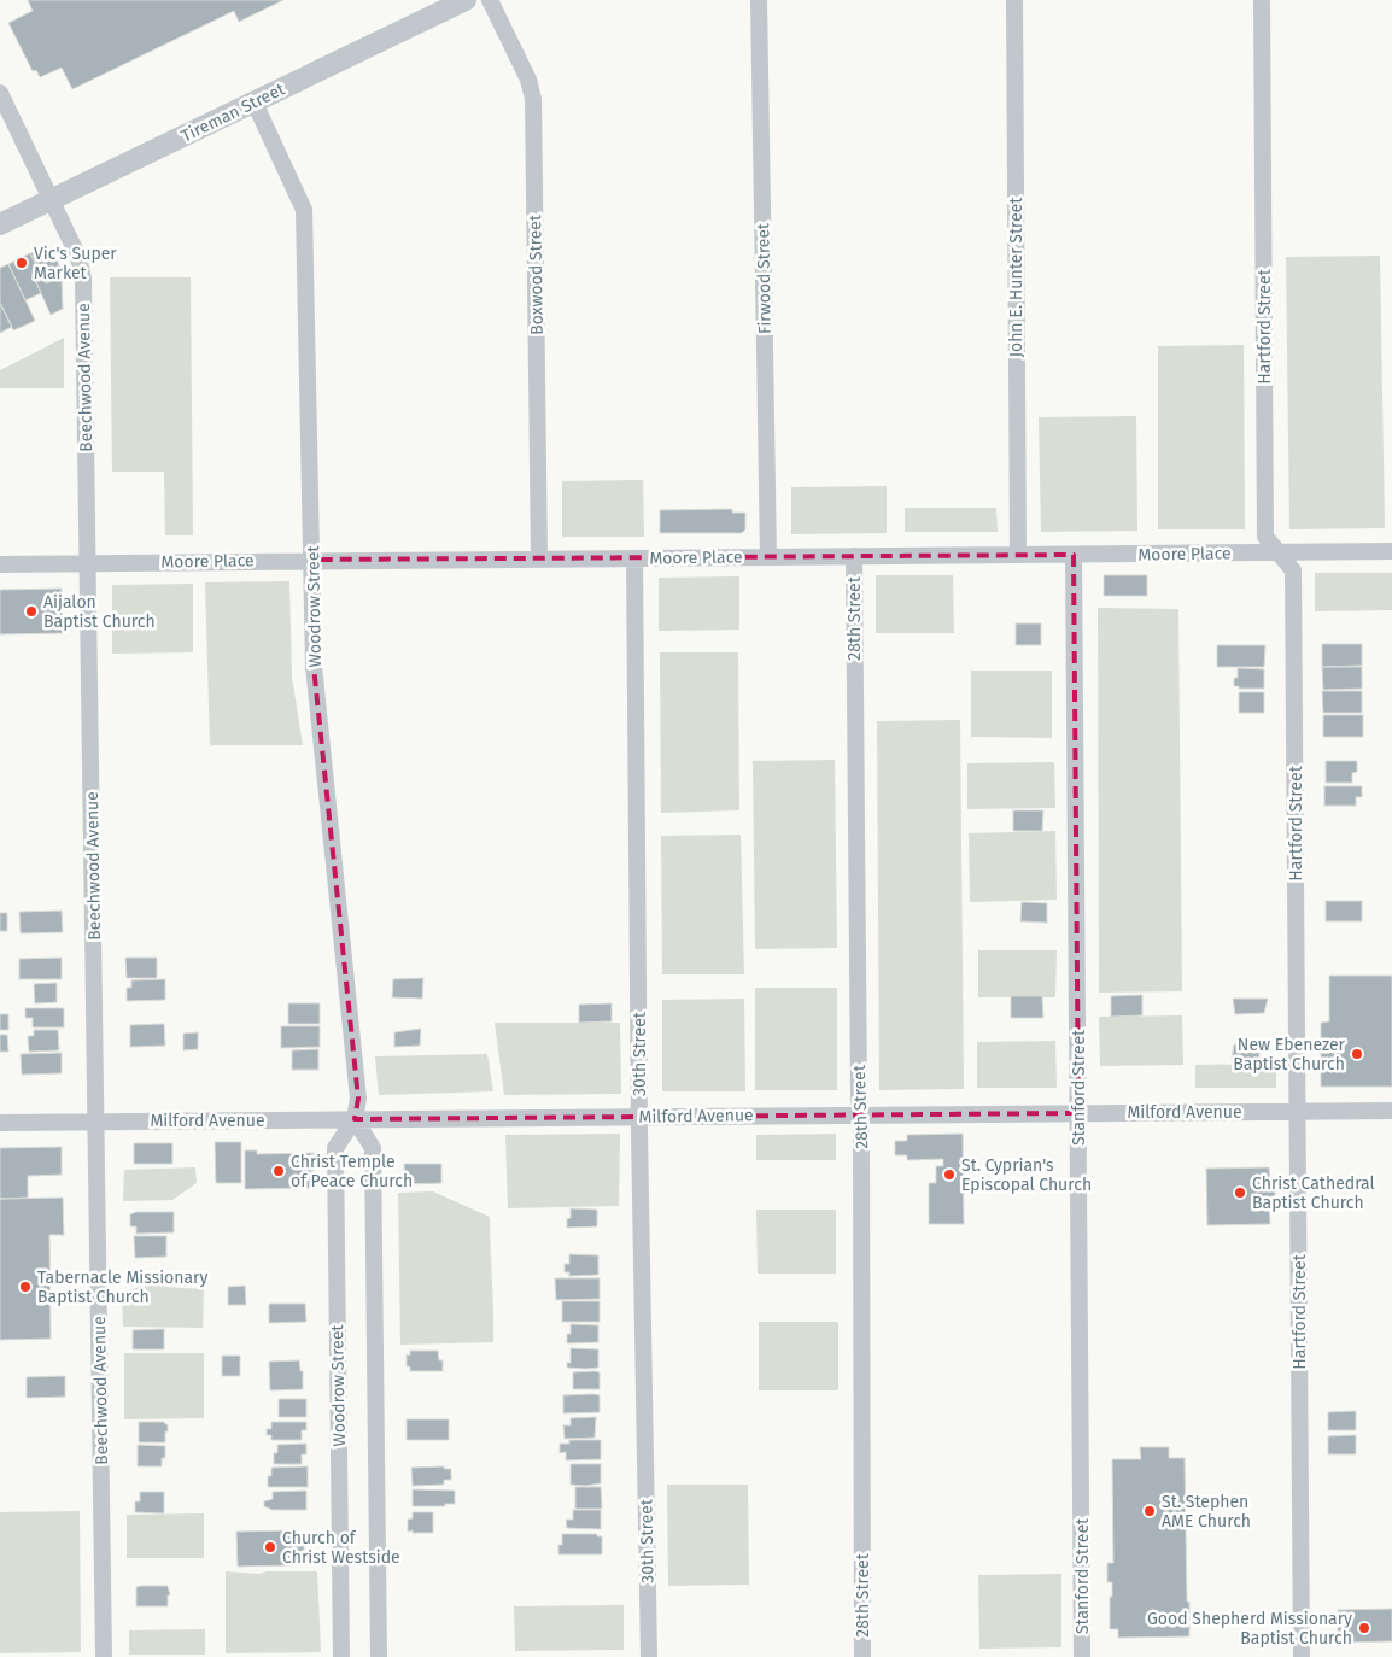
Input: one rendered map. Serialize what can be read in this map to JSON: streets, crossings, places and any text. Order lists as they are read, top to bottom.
{
  "streets": {
    "street": [
      "Tireman Street",
      "Boxwood Street",
      "John E. Hunter Street",
      "Firwood Street",
      "Hartford Street",
      "Beechwood Avenue",
      "Moore Place",
      "Woodrow Street",
      "28th Street",
      "30th Street",
      "Stanford Street",
      "Milford Avenue"
    ]
  },
  "crossings": [
    ["Tireman Street", "Beechwood Avenue"],
    ["Tireman Street", "Woodrow Street"],
    ["Boxwood Street", "Moore Place"],
    ["John E. Hunter Street", "Moore Place"],
    ["Firwood Street", "Moore Place"],
    ["Hartford Street", "Moore Place"],
    ["Hartford Street", "Milford Avenue"],
    ["Beechwood Avenue", "Moore Place"],
    ["Beechwood Avenue", "Milford Avenue"],
    ["Moore Place", "Woodrow Street"],
    ["Moore Place", "28th Street"],
    ["Moore Place", "30th Street"],
    ["Moore Place", "Stanford Street"],
    ["Woodrow Street", "Milford Avenue"],
    ["28th Street", "Milford Avenue"],
    ["30th Street", "Milford Avenue"],
    ["Stanford Street", "Milford Avenue"]
  ],
  "places": [
    "Vic's Super Market",
    "Aijalon Baptist Church",
    "New Ebenezer Baptist Church",
    "Christ Temple of Peace Church",
    "St. Cyprian's Episcopal Church",
    "Christ Cathedral Baptist Church",
    "Tabernacle Missionary Baptist Church",
    "St. Stephen AME Church",
    "Church of Christ Westside",
    "Good Shepherd Missionary Baptist Church"
  ]
}
